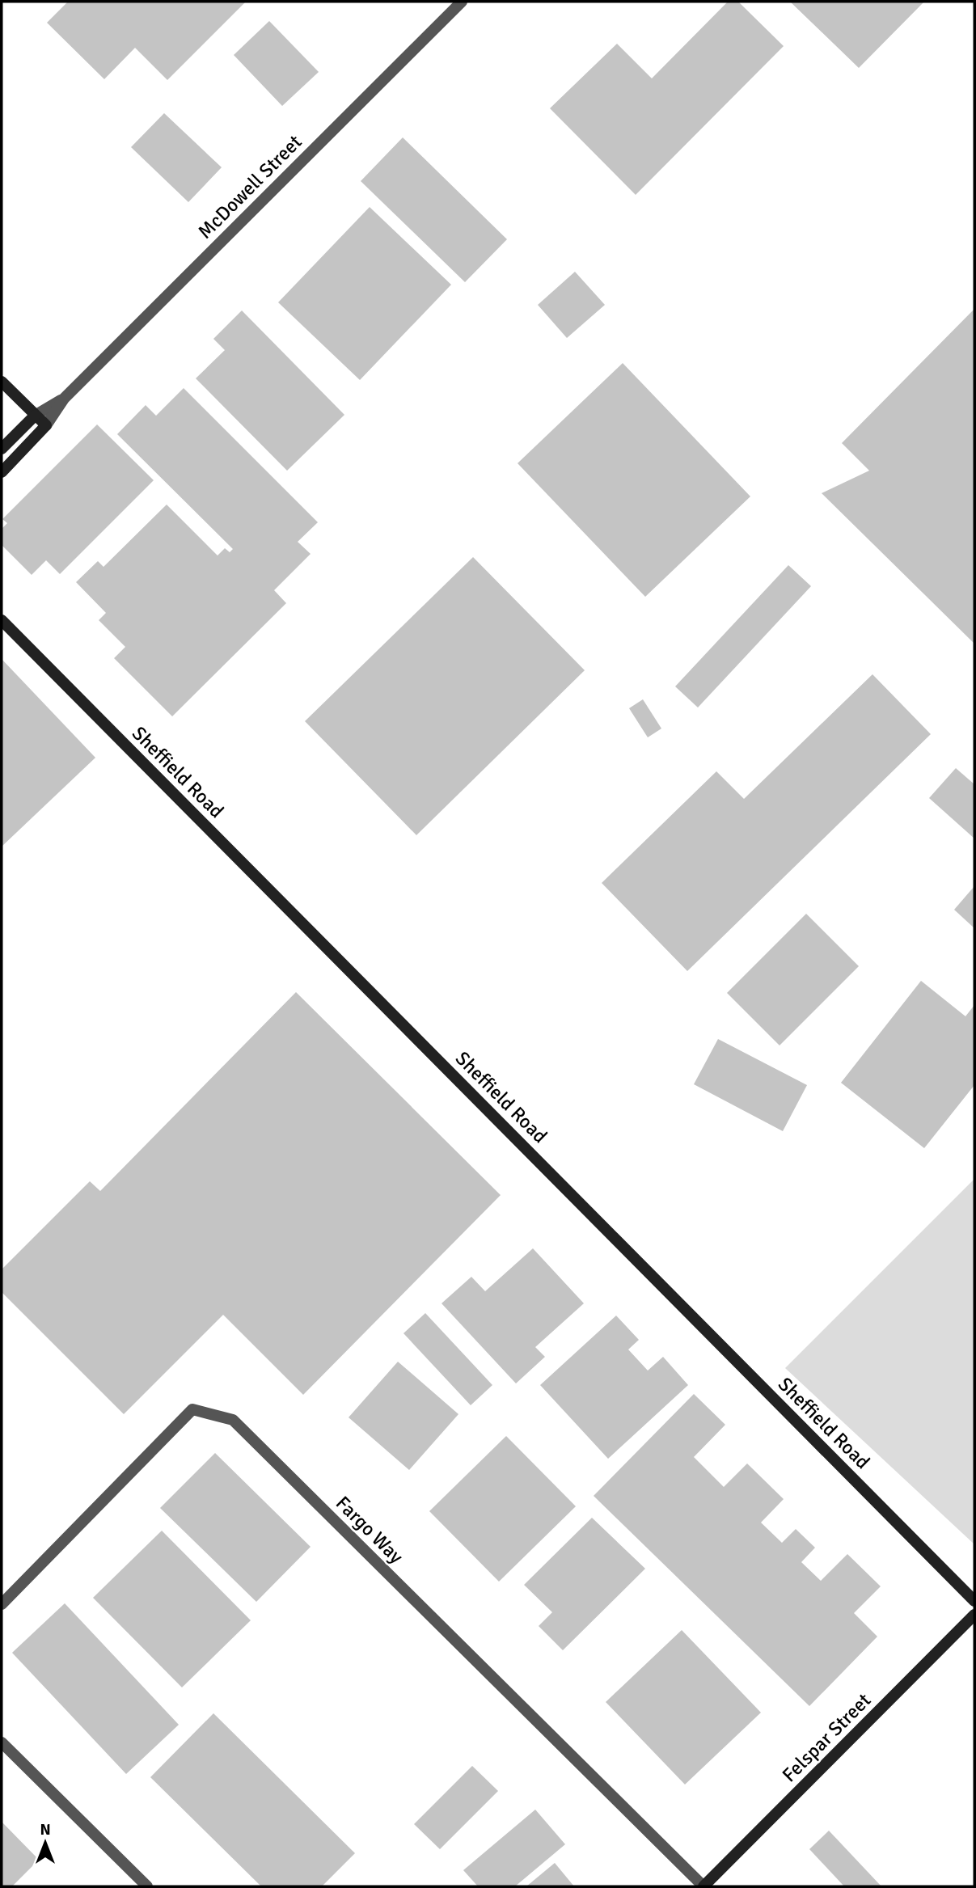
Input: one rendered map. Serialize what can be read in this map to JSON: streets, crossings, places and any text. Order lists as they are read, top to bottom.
{
  "streets": {
    "street": [
      "McDowell Street",
      "Sheffield Road",
      "Fargo Way",
      "Felspar Street"
    ]
  },
  "crossings": [
    ["Fargo Way", "Felspar Street"]
  ],
  "north": "top"
}
